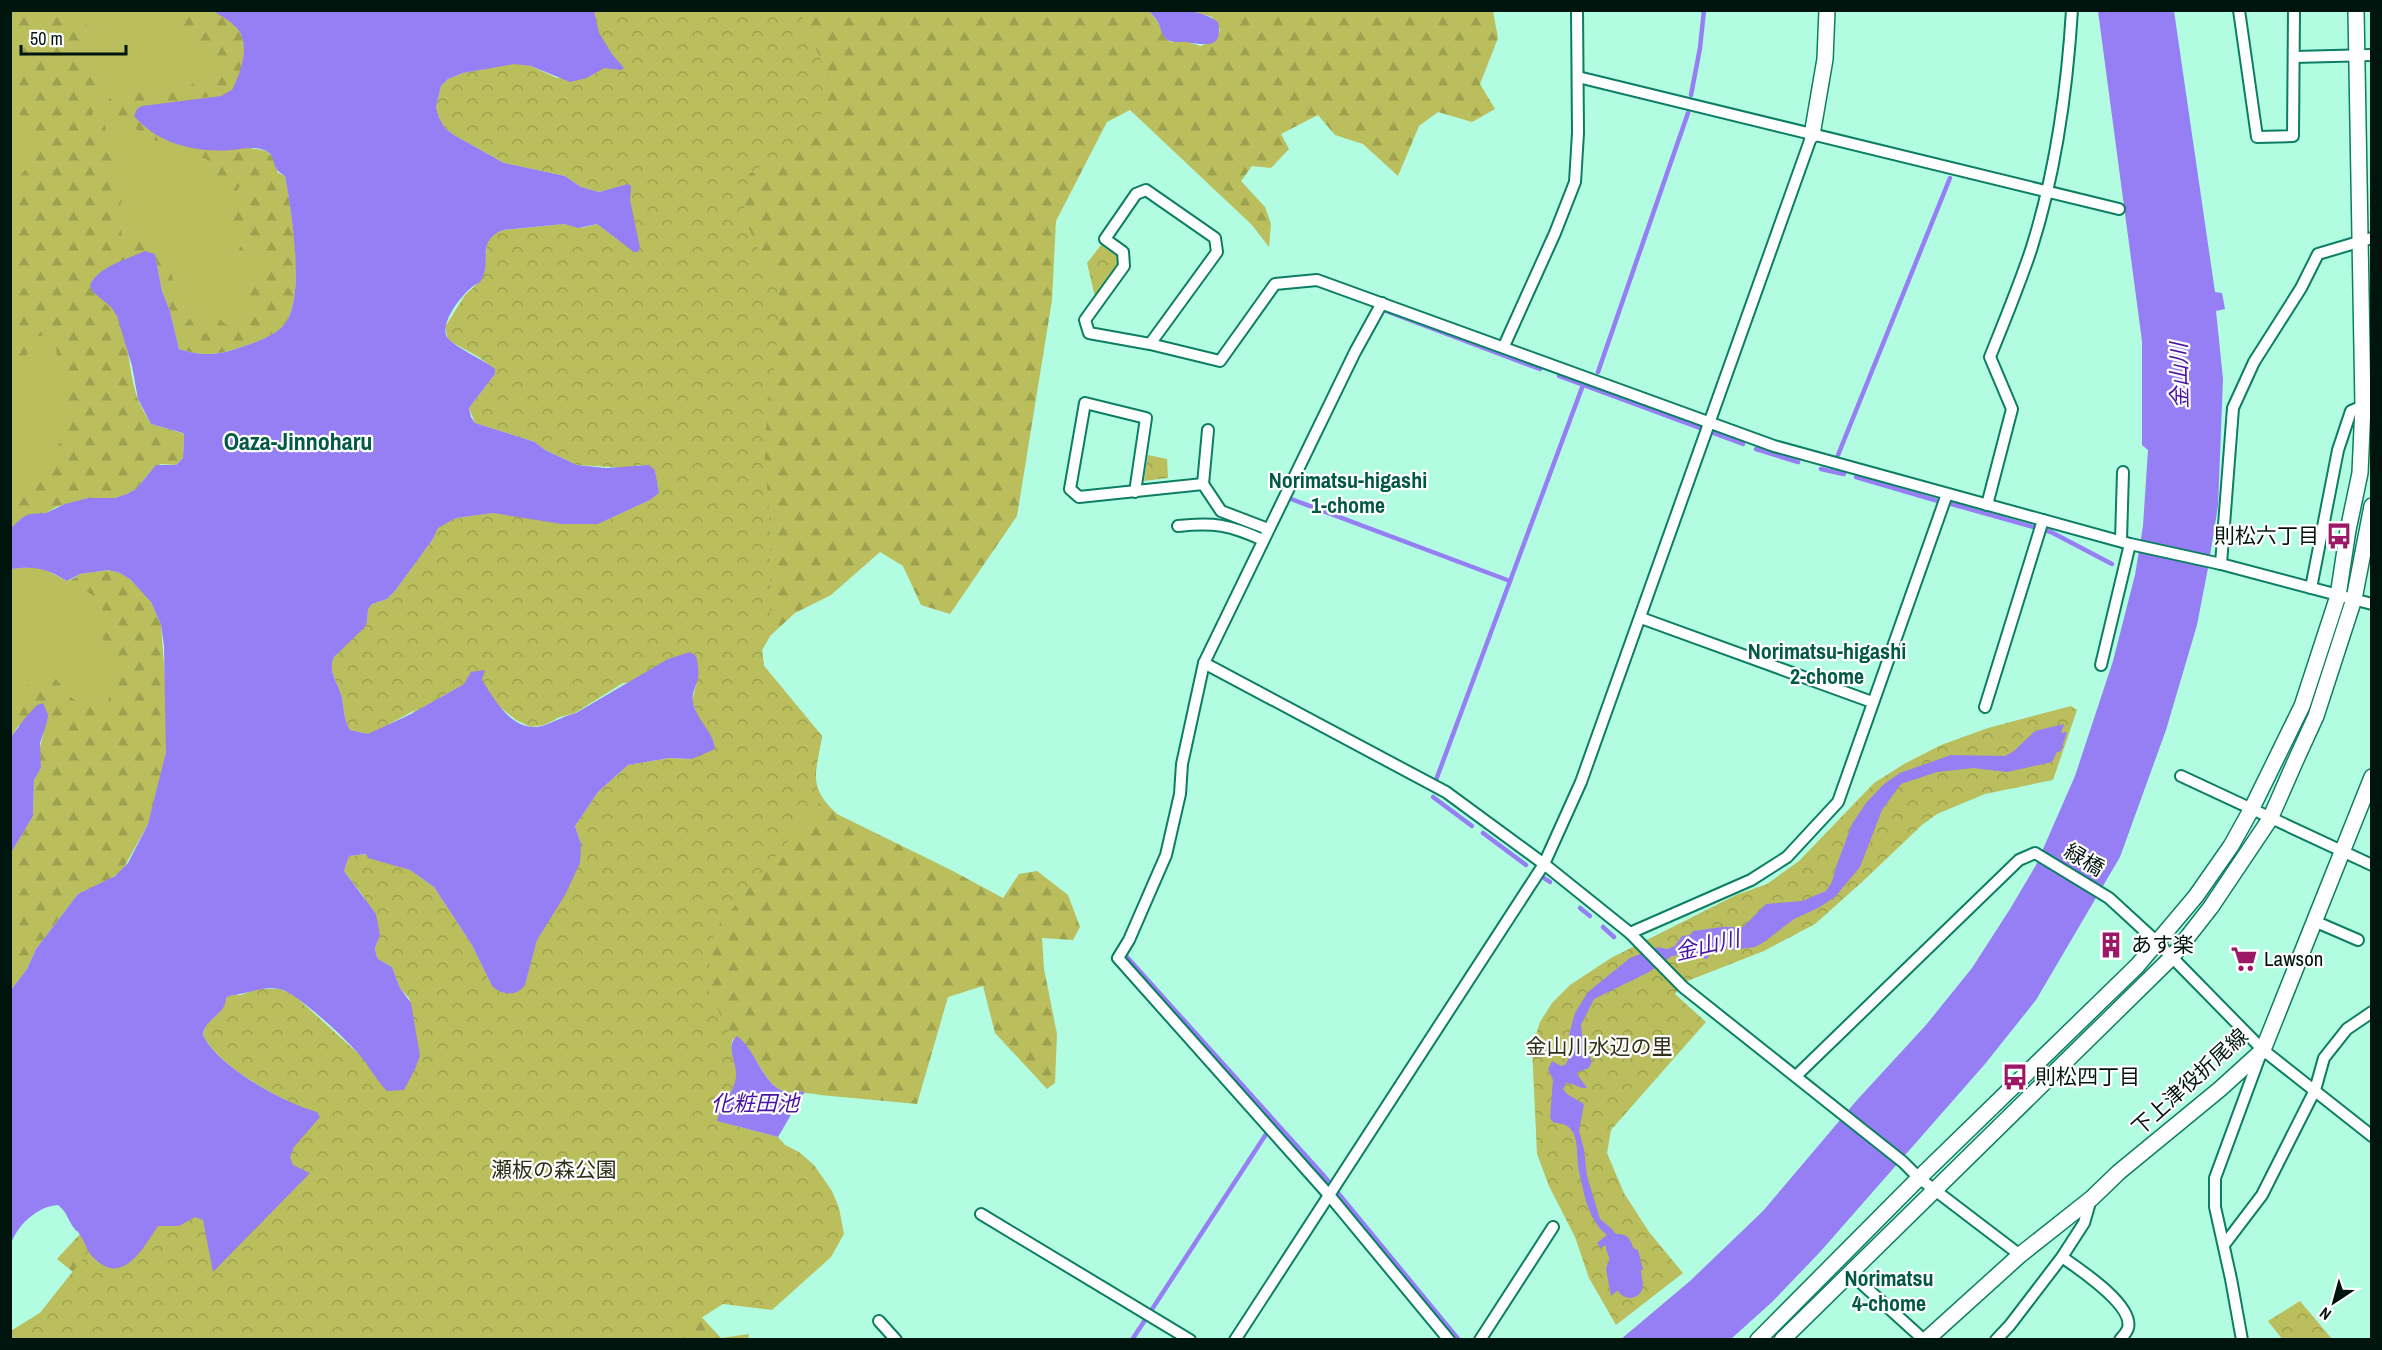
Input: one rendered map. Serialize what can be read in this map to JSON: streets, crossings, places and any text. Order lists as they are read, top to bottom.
{
  "streets": {
    "street": ["緑橋", "下上津役折尾線"]
  },
  "crossings": [
    ["緑橋", "下上津役折尾線"]
  ],
  "districts": [
    "Oaza-Jinnoharu",
    "Norimatsu-higashi 1-chome",
    "Norimatsu-higashi 2-chome",
    "Norimatsu 4-chome"
  ],
  "water": ["金山川", "化粧田池"],
  "parks": ["金山川水辺の里", "瀬板の森公園"],
  "places": {
    "bus stop": ["則松六丁目", "則松四丁目"],
    "building": ["あす楽"],
    "supermarket": ["Lawson"]
  },
  "scale_bar": "50 m",
  "north": "bottom left"
}
